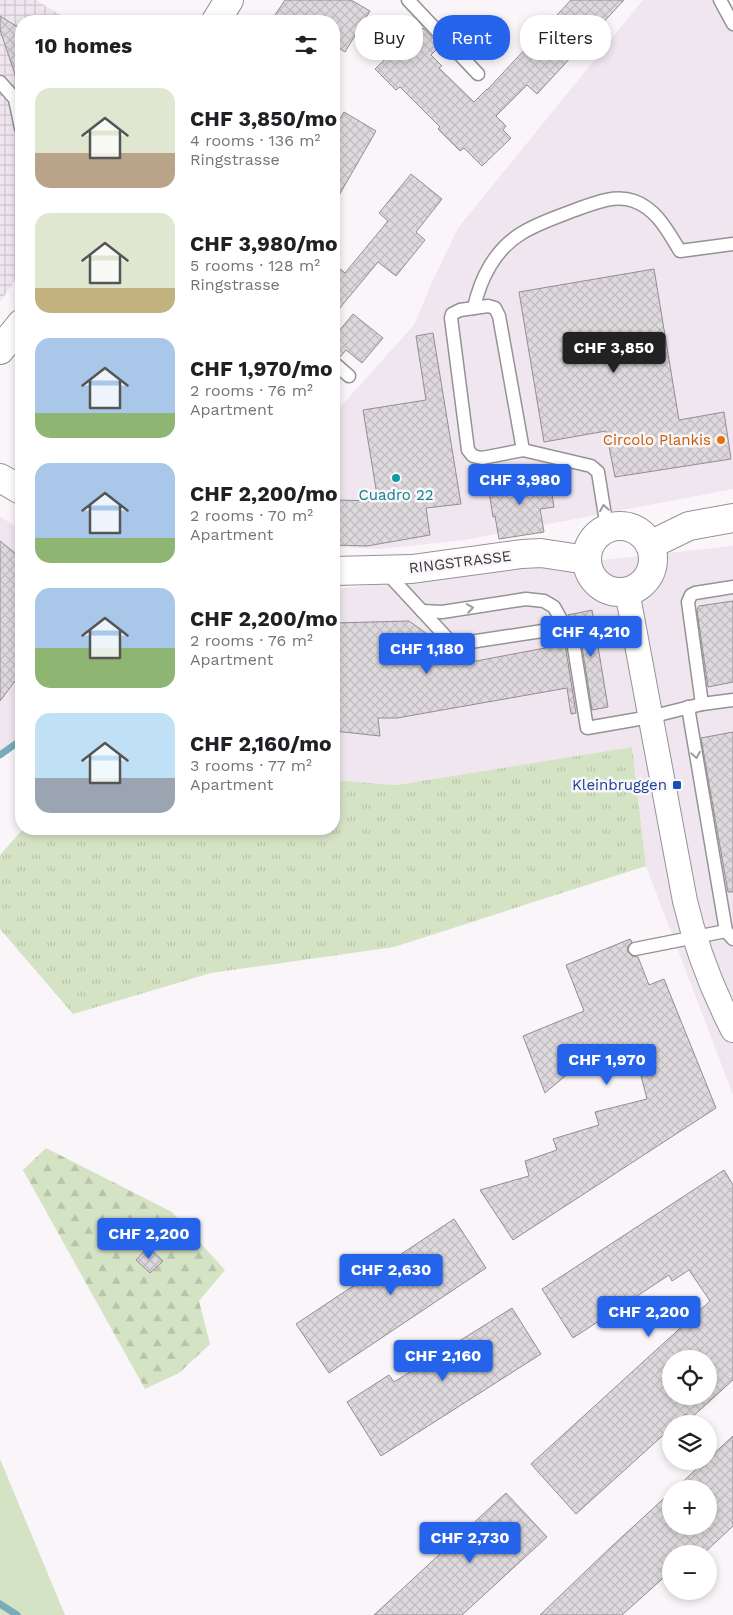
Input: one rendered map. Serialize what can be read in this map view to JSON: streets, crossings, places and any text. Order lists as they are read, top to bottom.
{
  "streets": {
    "main road": ["RINGSTRASSE"]
  },
  "places": {
    "other": ["Circolo Plankis", "Cuadro 22"],
    "transit": ["Kleinbruggen"]
  },
  "page": {
    "chip": ["Buy", "Rent", "Filters"],
    "heading": "10 homes",
    "list": [
      {
        "name": "CHF 3,850/mo",
        "note": "4 rooms · 136 m² · Ringstrasse"
      },
      {
        "name": "CHF 3,980/mo",
        "note": "5 rooms · 128 m² · Ringstrasse"
      },
      {
        "name": "CHF 1,970/mo",
        "note": "2 rooms · 76 m² · Apartment"
      },
      {
        "name": "CHF 2,200/mo",
        "note": "2 rooms · 70 m² · Apartment"
      },
      {
        "name": "CHF 2,200/mo",
        "note": "2 rooms · 76 m² · Apartment"
      },
      {
        "name": "CHF 2,160/mo",
        "note": "3 rooms · 77 m² · Apartment"
      }
    ],
    "price": [
      "CHF 3,850",
      "CHF 3,980",
      "CHF 4,210",
      "CHF 1,180",
      "CHF 1,970",
      "CHF 2,200",
      "CHF 2,630",
      "CHF 2,200",
      "CHF 2,160",
      "CHF 2,730"
    ],
    "map_buttons": ["+", "−"]
  }
}
